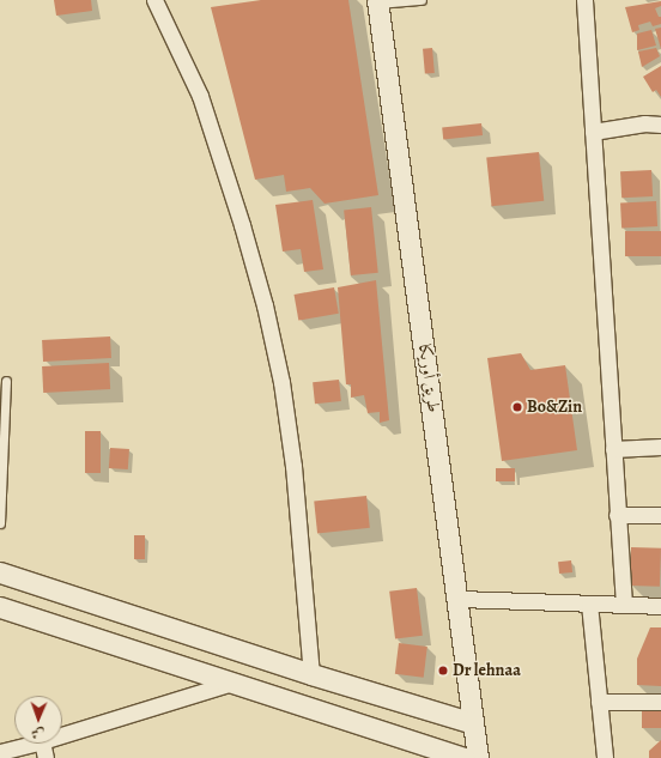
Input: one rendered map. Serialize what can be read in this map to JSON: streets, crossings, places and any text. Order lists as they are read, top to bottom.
{
  "streets": {
    "street": ["طريق أوريكا"]
  },
  "places": ["Bo&Zin", "Dr lehnaa"],
  "north": "bottom"
}
